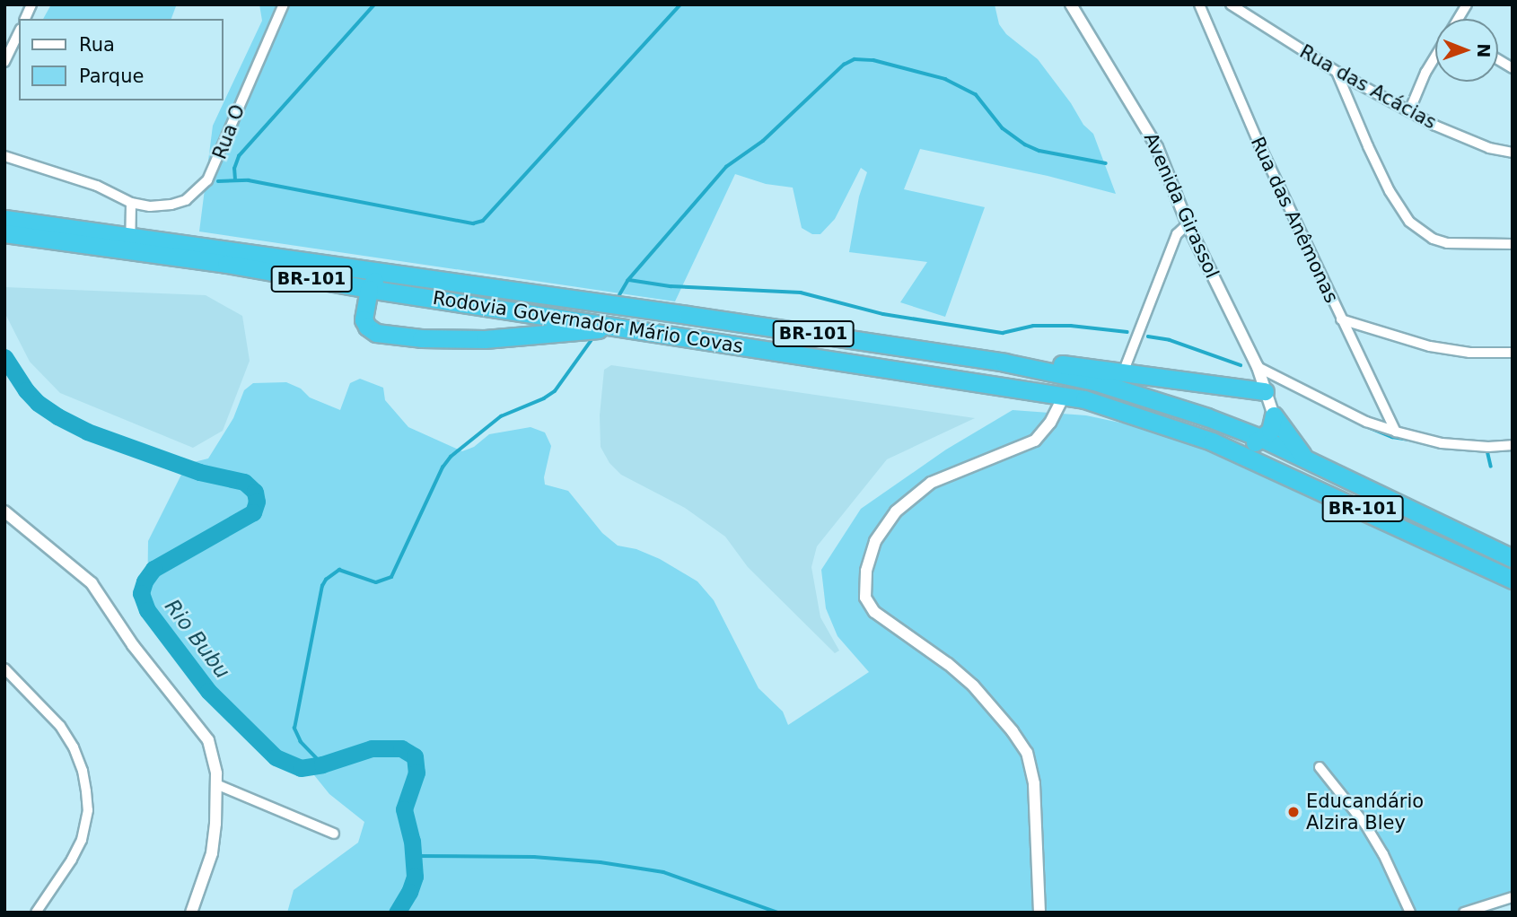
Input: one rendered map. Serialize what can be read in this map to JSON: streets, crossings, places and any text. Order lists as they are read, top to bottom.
{
  "streets": {
    "highway": ["BR-101", "Rodovia Governador Mário Covas"],
    "street": [
      "Rua das Acácias",
      "Rua O",
      "Avenida Girassol",
      "Rua das Anêmonas"
    ]
  },
  "water": ["Rio Bubu"],
  "places": ["Educandário Alzira Bley"],
  "legend": ["Rua", "Parque"],
  "north": "right"
}
